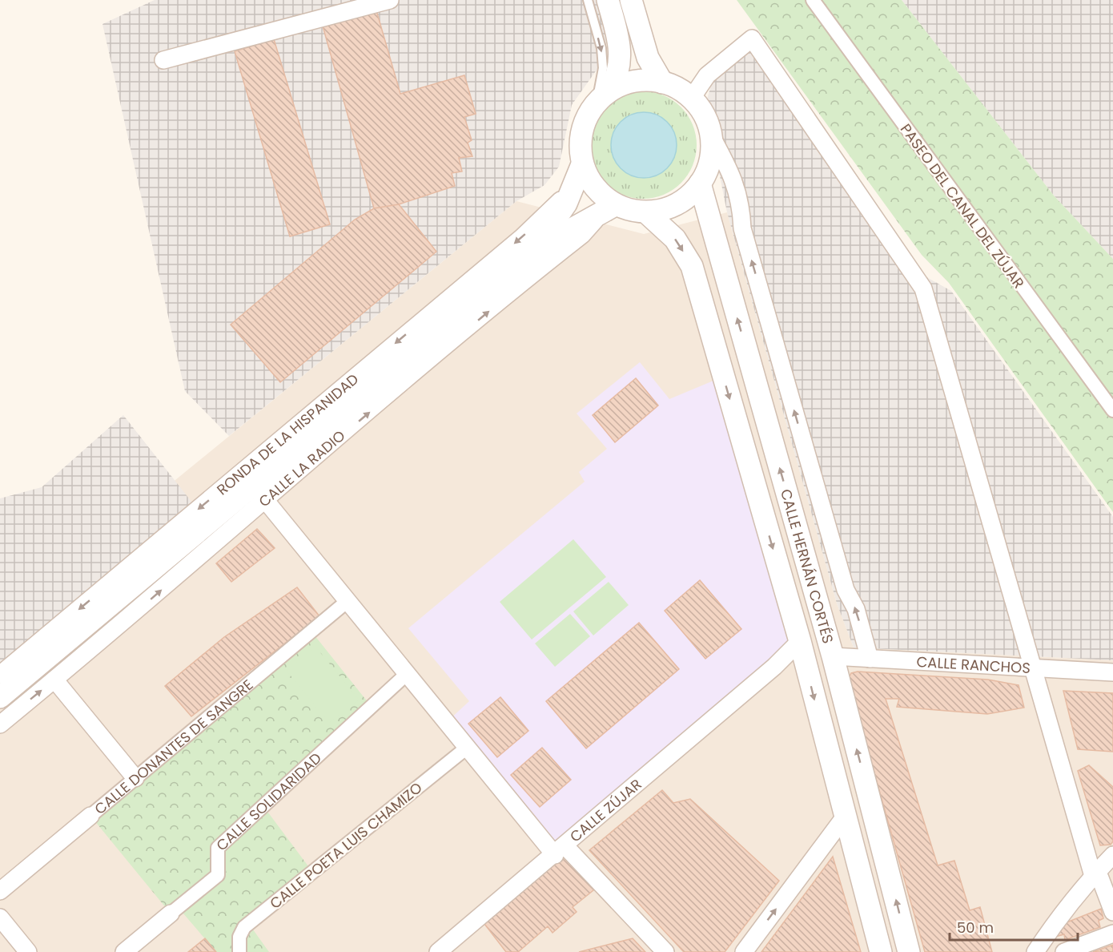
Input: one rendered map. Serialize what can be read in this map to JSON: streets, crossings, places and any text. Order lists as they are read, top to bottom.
{
  "streets": {
    "street": [
      "PASEO DEL CANAL DEL ZÚJAR",
      "RONDA DE LA HISPANIDAD",
      "CALLE LA RADIO",
      "CALLE HERNÁN CORTÉS",
      "CALLE RANCHOS",
      "CALLE DONANTES DE SANGRE",
      "CALLE SOLIDARIDAD",
      "CALLE ZÚJAR",
      "CALLE POETA LUIS CHAMIZO"
    ]
  },
  "crossings": [
    ["RONDA DE LA HISPANIDAD", "CALLE LA RADIO"],
    ["RONDA DE LA HISPANIDAD", "CALLE HERNÁN CORTÉS"],
    ["CALLE LA RADIO", "CALLE HERNÁN CORTÉS"],
    ["CALLE HERNÁN CORTÉS", "CALLE RANCHOS"],
    ["CALLE HERNÁN CORTÉS", "CALLE ZÚJAR"]
  ],
  "one_way": ["CALLE LA RADIO"],
  "scale_bar": "50 m"
}
